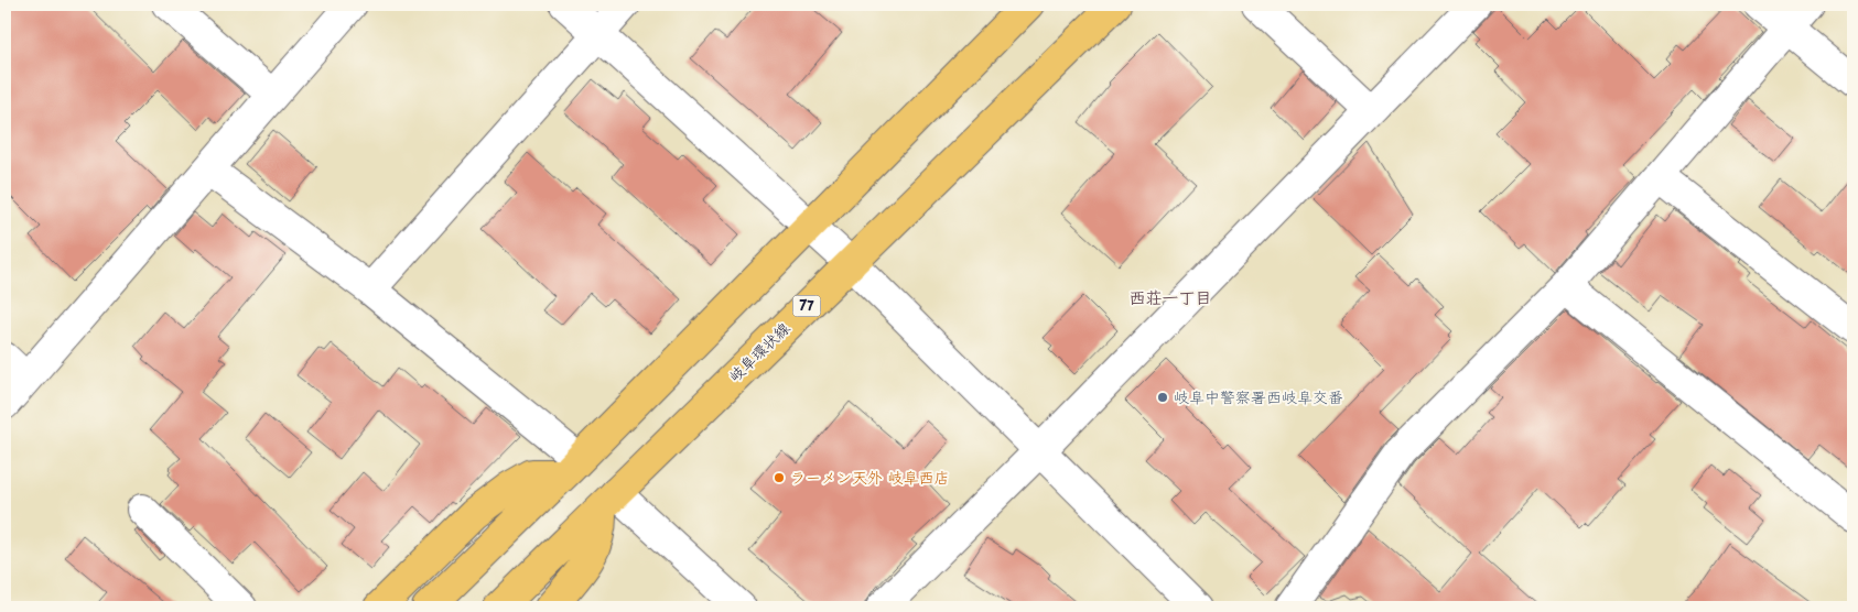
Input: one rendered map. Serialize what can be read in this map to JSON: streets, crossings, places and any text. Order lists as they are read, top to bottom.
{
  "streets": {
    "main road": ["77", "岐阜環状線"]
  },
  "districts": ["西荘一丁目"],
  "places": ["岐阜中警察署西岐阜交番", "ラーメン天外 岐阜西店"]
}
